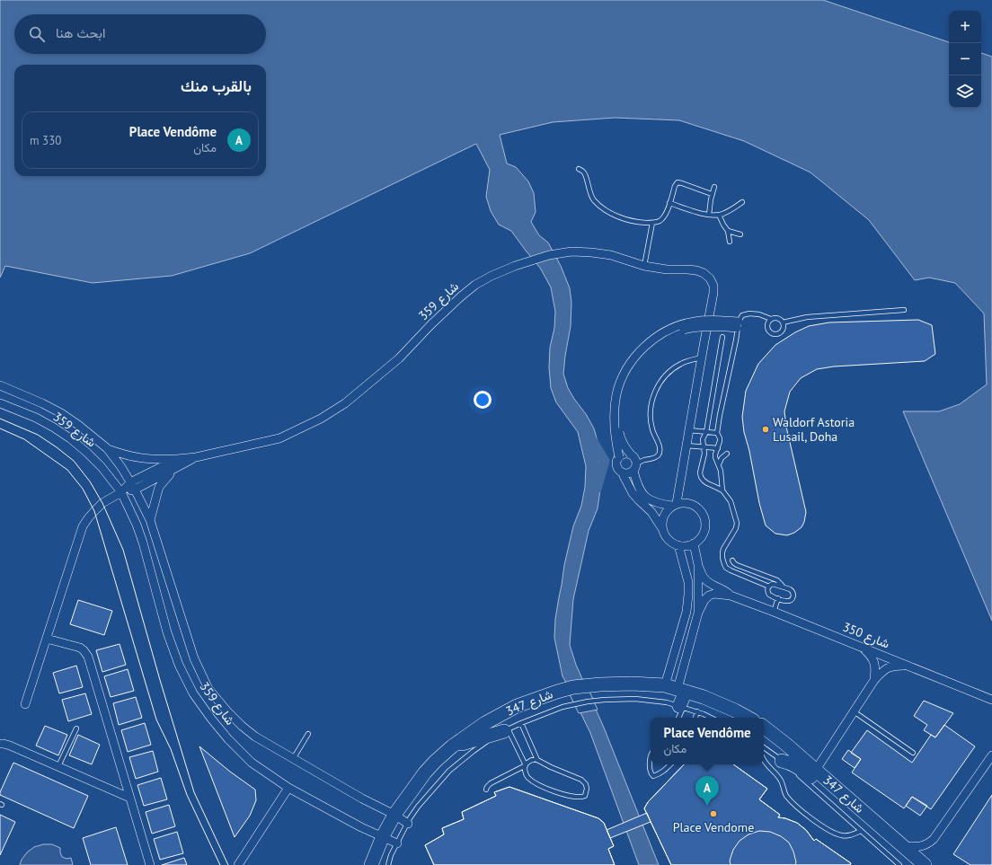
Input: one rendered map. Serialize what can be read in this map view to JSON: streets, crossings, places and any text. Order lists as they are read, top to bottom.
{
  "streets": {
    "main road": ["شارع 347"],
    "street": ["شارع 359", "شارع 350"]
  },
  "crossings": [
    ["شارع 359", "شارع 347"]
  ],
  "places": ["Waldorf Astoria Lusail, Doha", "Place Vendome"],
  "page": {
    "map_buttons": ["+", "−"],
    "search": "ابحث هنا",
    "heading": "بالقرب منك",
    "list": [
      {
        "mark": "A",
        "name": "Place Vendôme",
        "note": "مكان",
        "value": "330 m"
      }
    ],
    "popup": ["Place Vendôme", "مكان"],
    "pins": "A"
  }
}
